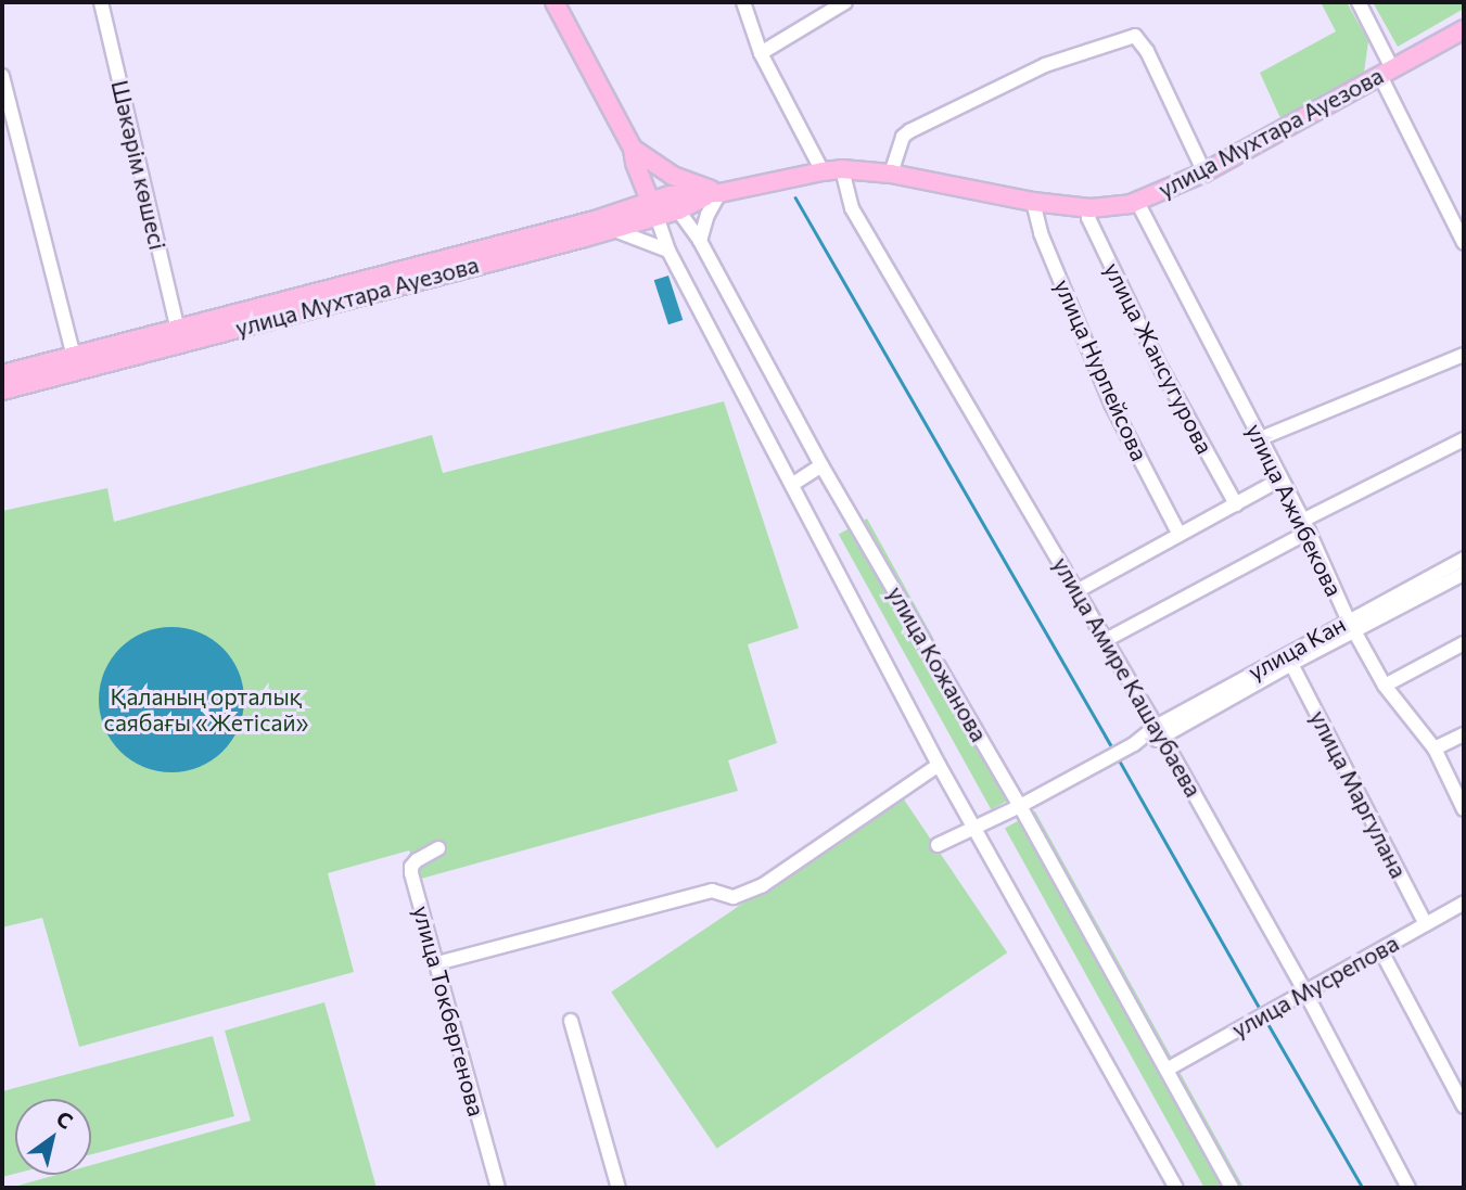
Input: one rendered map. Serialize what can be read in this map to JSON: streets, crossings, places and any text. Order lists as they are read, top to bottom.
{
  "streets": {
    "main road": ["улица Мухтара Ауезова", "улица Кожанова"],
    "street": [
      "Шәкәрім көшесі",
      "улица Жансугурова",
      "улица Нурпейсова",
      "улица Ажибекова",
      "улица Кан",
      "улица Амире Кашаубаева",
      "улица Маргулана",
      "улица Мусрепова",
      "улица Токбергенова"
    ]
  },
  "crossings": [
    ["улица Мухтара Ауезова", "Шәкәрім көшесі"],
    ["улица Мухтара Ауезова", "улица Жансугурова"],
    ["улица Мухтара Ауезова", "улица Нурпейсова"],
    ["улица Мухтара Ауезова", "улица Ажибекова"],
    ["улица Мухтара Ауезова", "улица Кожанова"],
    ["улица Мухтара Ауезова", "улица Амире Кашаубаева"],
    ["улица Ажибекова", "улица Кан"],
    ["улица Кан", "улица Кожанова"],
    ["улица Кан", "улица Амире Кашаубаева"],
    ["улица Кан", "улица Маргулана"],
    ["улица Кожанова", "улица Мусрепова"],
    ["улица Амире Кашаубаева", "улица Мусрепова"],
    ["улица Маргулана", "улица Мусрепова"]
  ],
  "parks": ["Қаланың орталық саябағы «Жетісай»"],
  "north": "top right"
}
